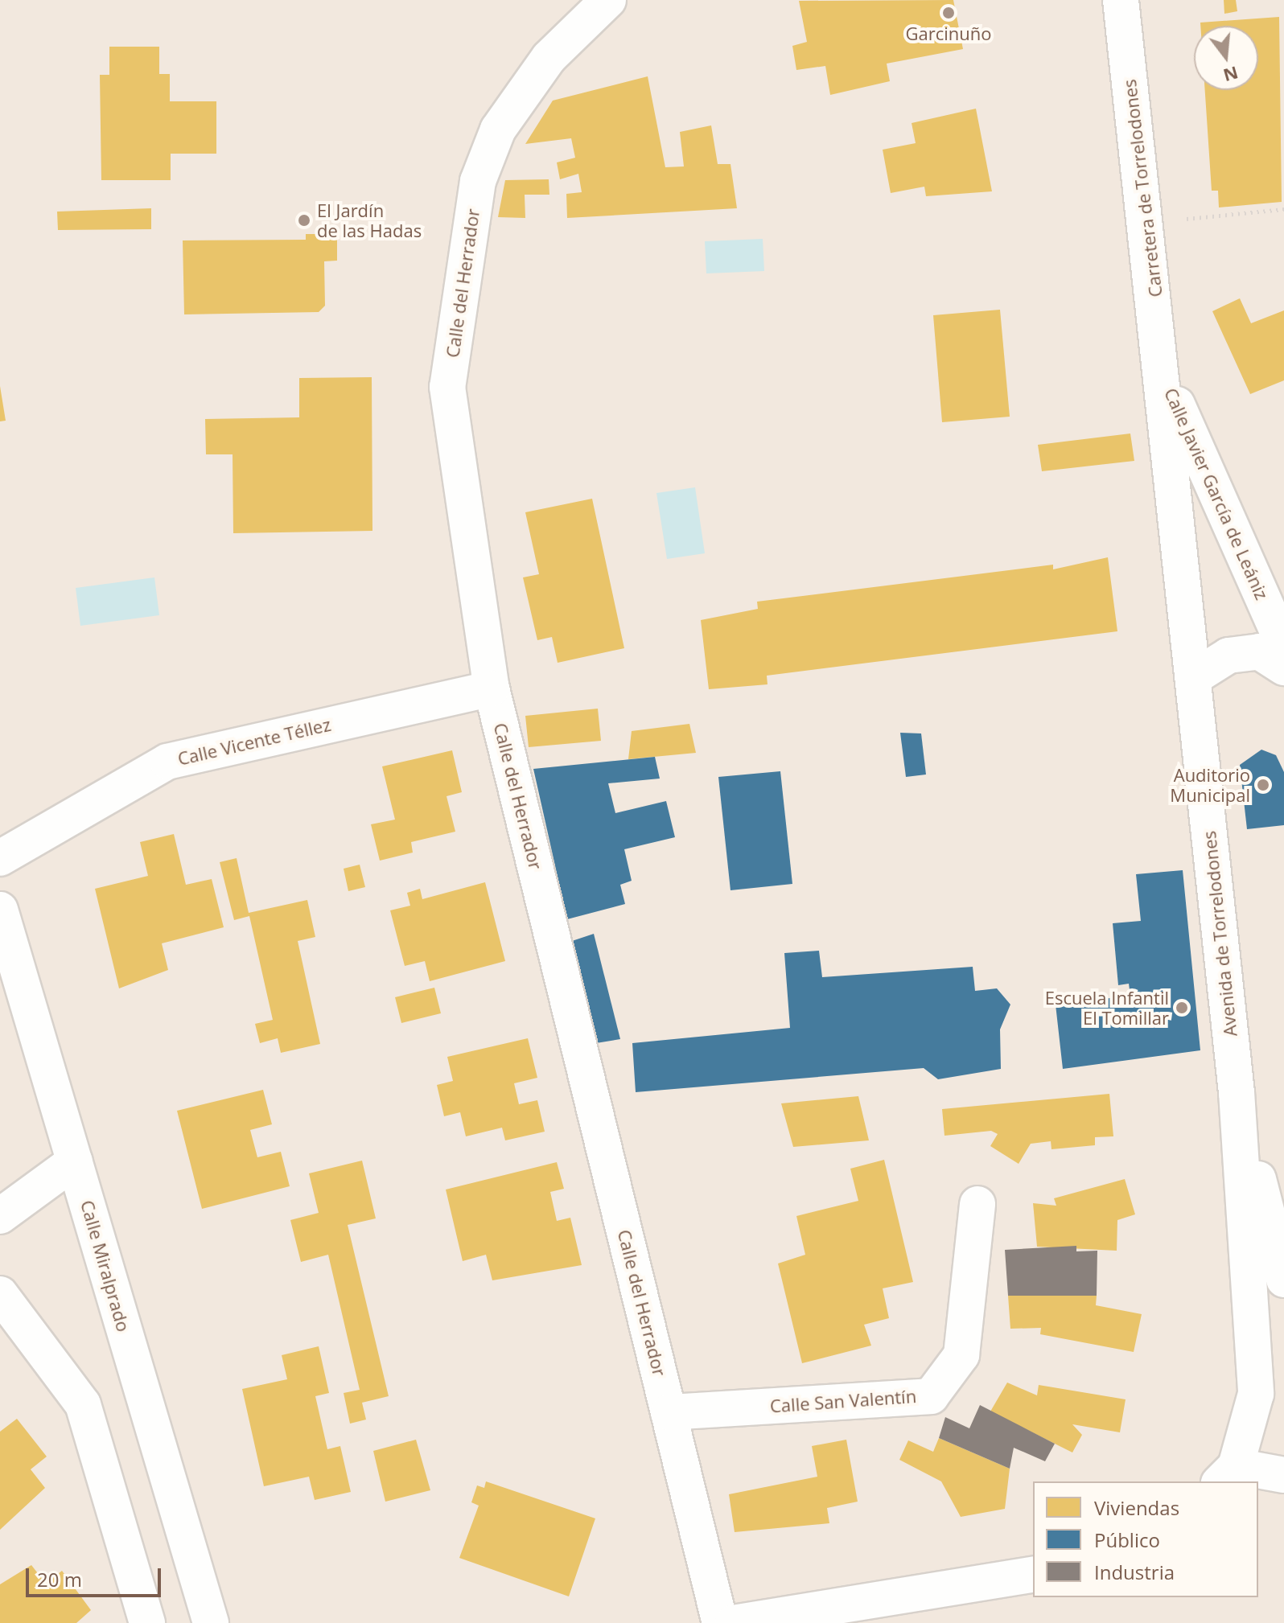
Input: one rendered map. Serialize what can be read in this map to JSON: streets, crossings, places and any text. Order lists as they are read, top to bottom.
{
  "streets": {
    "street": [
      "Carretera de Torrelodones",
      "Calle del Herrador",
      "Calle Javier García de Leániz",
      "Calle Vicente Téllez",
      "Avenida de Torrelodones",
      "Calle Miralprado",
      "Calle San Valentín"
    ]
  },
  "crossings": [
    ["Carretera de Torrelodones", "Calle Javier García de Leániz"],
    ["Carretera de Torrelodones", "Avenida de Torrelodones"],
    ["Calle del Herrador", "Calle Vicente Téllez"],
    ["Calle del Herrador", "Calle San Valentín"],
    ["Calle Javier García de Leániz", "Avenida de Torrelodones"]
  ],
  "places": [
    "Garcinuño",
    "El Jardín de las Hadas",
    "Auditorio Municipal",
    "Escuela Infantil El Tomillar"
  ],
  "legend": ["Viviendas", "Público", "Industria"],
  "scale_bar": "20 m",
  "north": "bottom"
}
